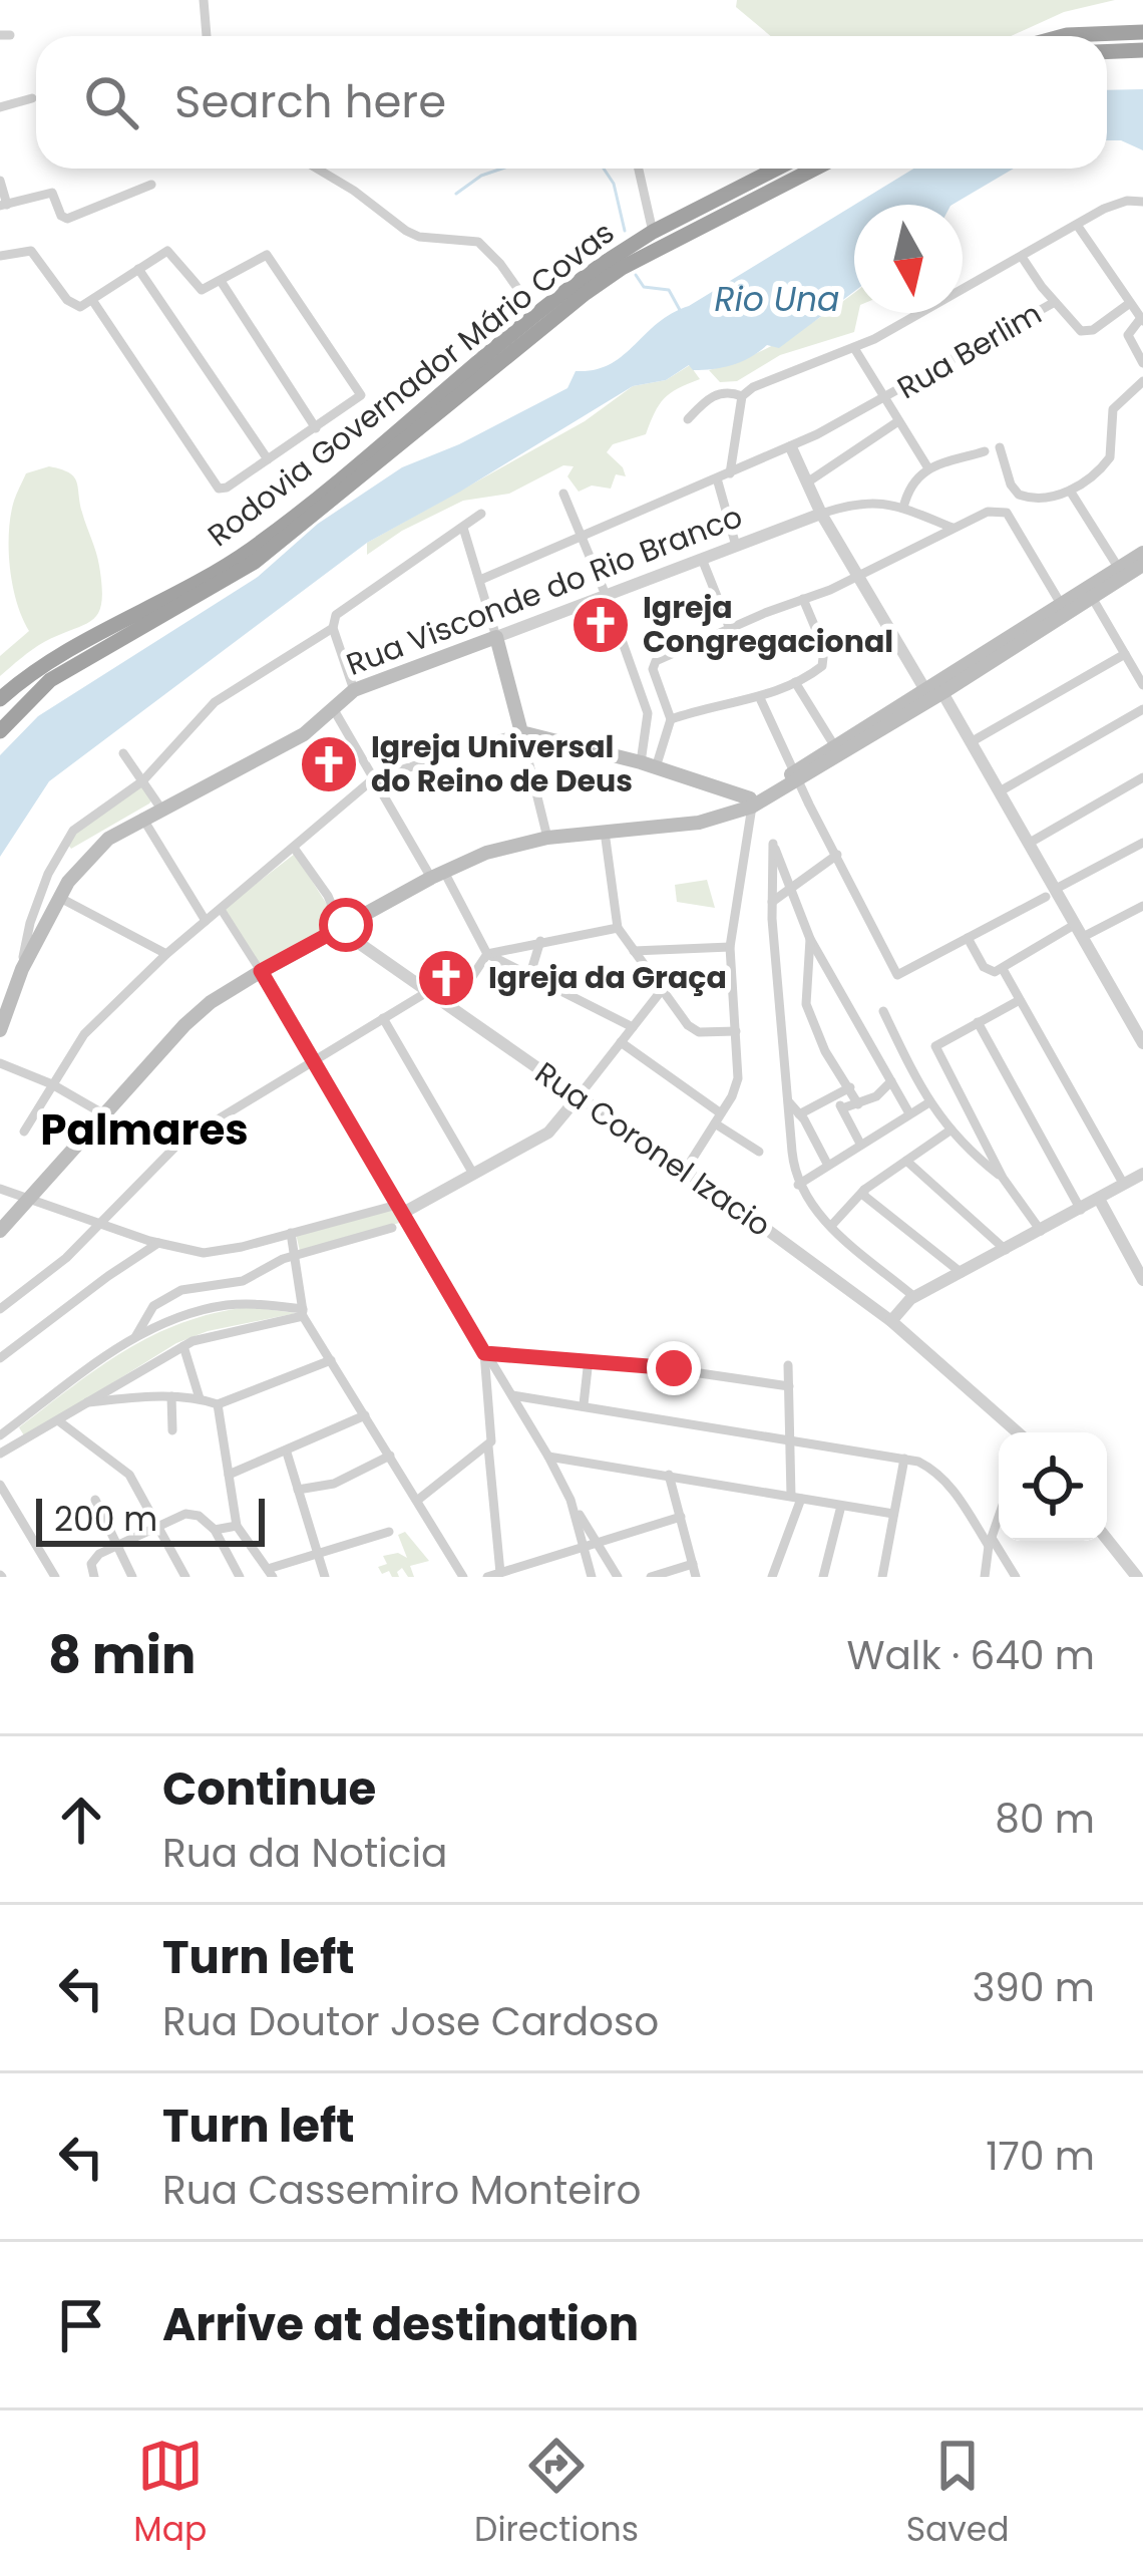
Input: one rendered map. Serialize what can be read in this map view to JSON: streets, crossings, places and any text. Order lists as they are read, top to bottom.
{
  "streets": {
    "highway": ["Rodovia Governador Mário Covas"],
    "main road": ["Rua Visconde do Rio Branco"],
    "street": ["Rua Berlim", "Rua Coronel Izacio"]
  },
  "districts": ["Palmares"],
  "water": ["Rio Una"],
  "places": {
    "church": ["Igreja Congregacional", "Igreja Universal do Reino de Deus", "Igreja da Graça"]
  },
  "scale_bar": "200 m",
  "north": "bottom",
  "page": {
    "search": "Search here",
    "scale": "200 m",
    "heading": ["8 min", "Walk · 640 m"],
    "list": [
      ["Continue", "Rua da Noticia", "80 m"],
      ["Turn left", "Rua Doutor Jose Cardoso", "390 m"],
      ["Turn left", "Rua Cassemiro Monteiro", "170 m"],
      "Arrive at destination"
    ],
    "nav": ["Map", "Directions", "Saved"]
  }
}
